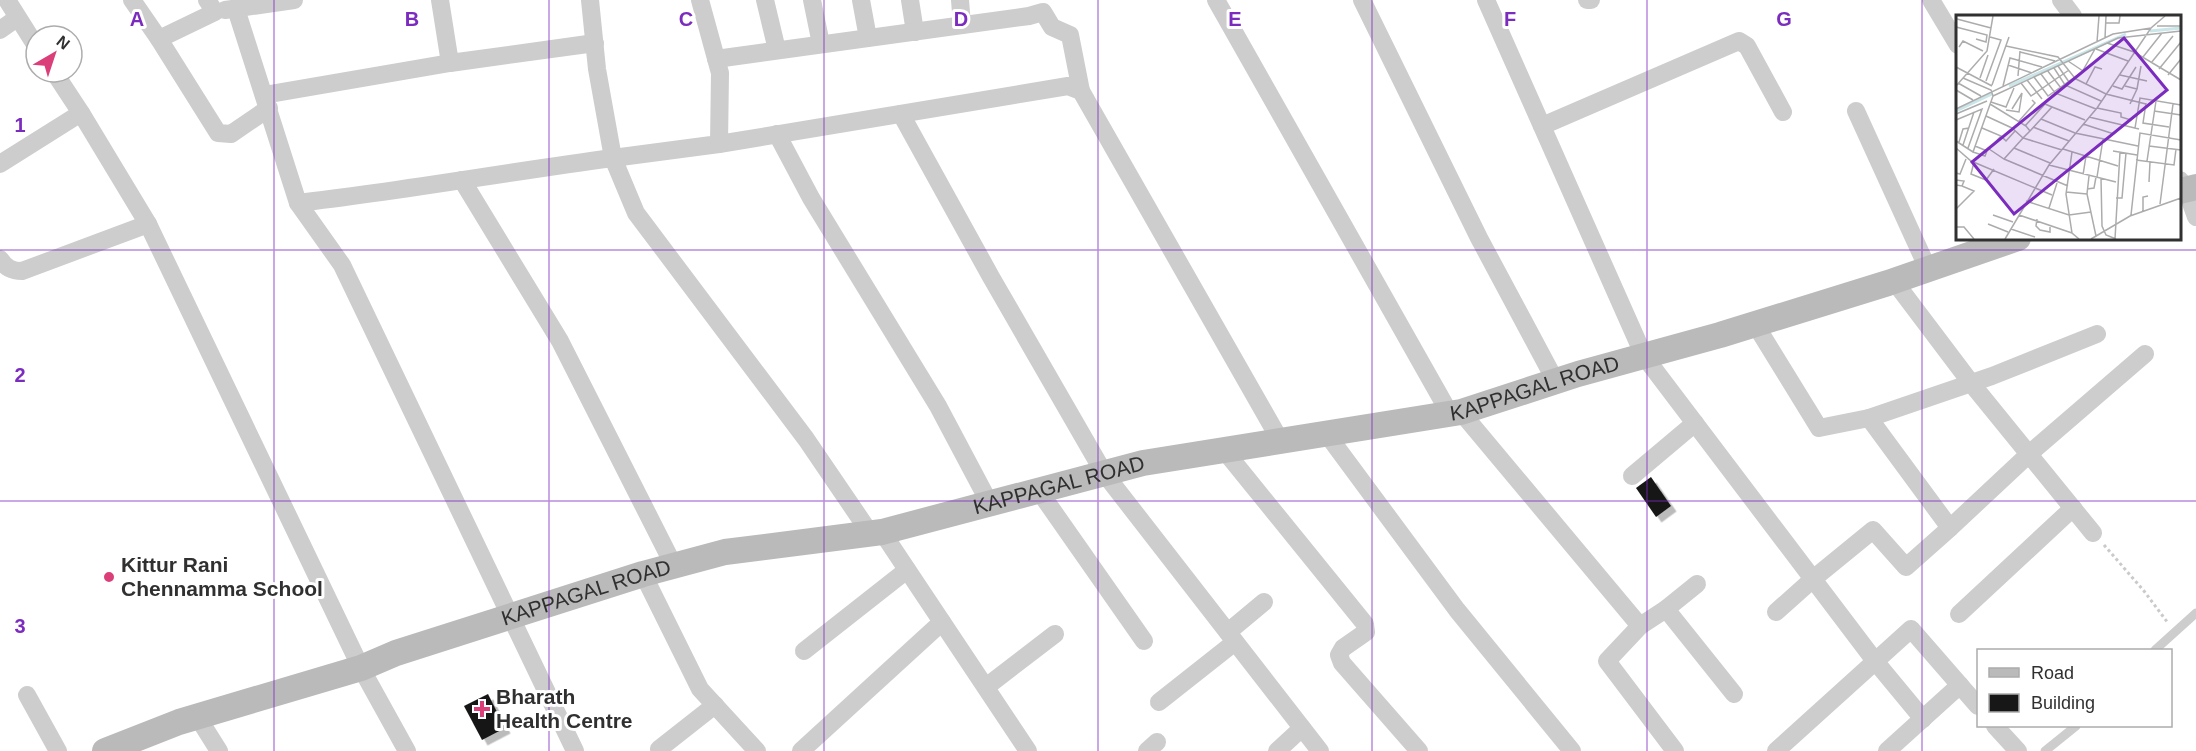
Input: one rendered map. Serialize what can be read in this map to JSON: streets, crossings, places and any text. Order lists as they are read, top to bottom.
{
  "streets": {
    "main road": ["KAPPAGAL ROAD"]
  },
  "places": {
    "other": ["Kittur Rani Chennamma School"],
    "health": ["Bharath Health Centre"]
  },
  "legend": ["Road", "Building"],
  "north": "top right",
  "grid": {
    "columns": [
      "A",
      "B",
      "C",
      "D",
      "E",
      "F",
      "G"
    ],
    "rows": ["1", "2", "3"]
  }
}
